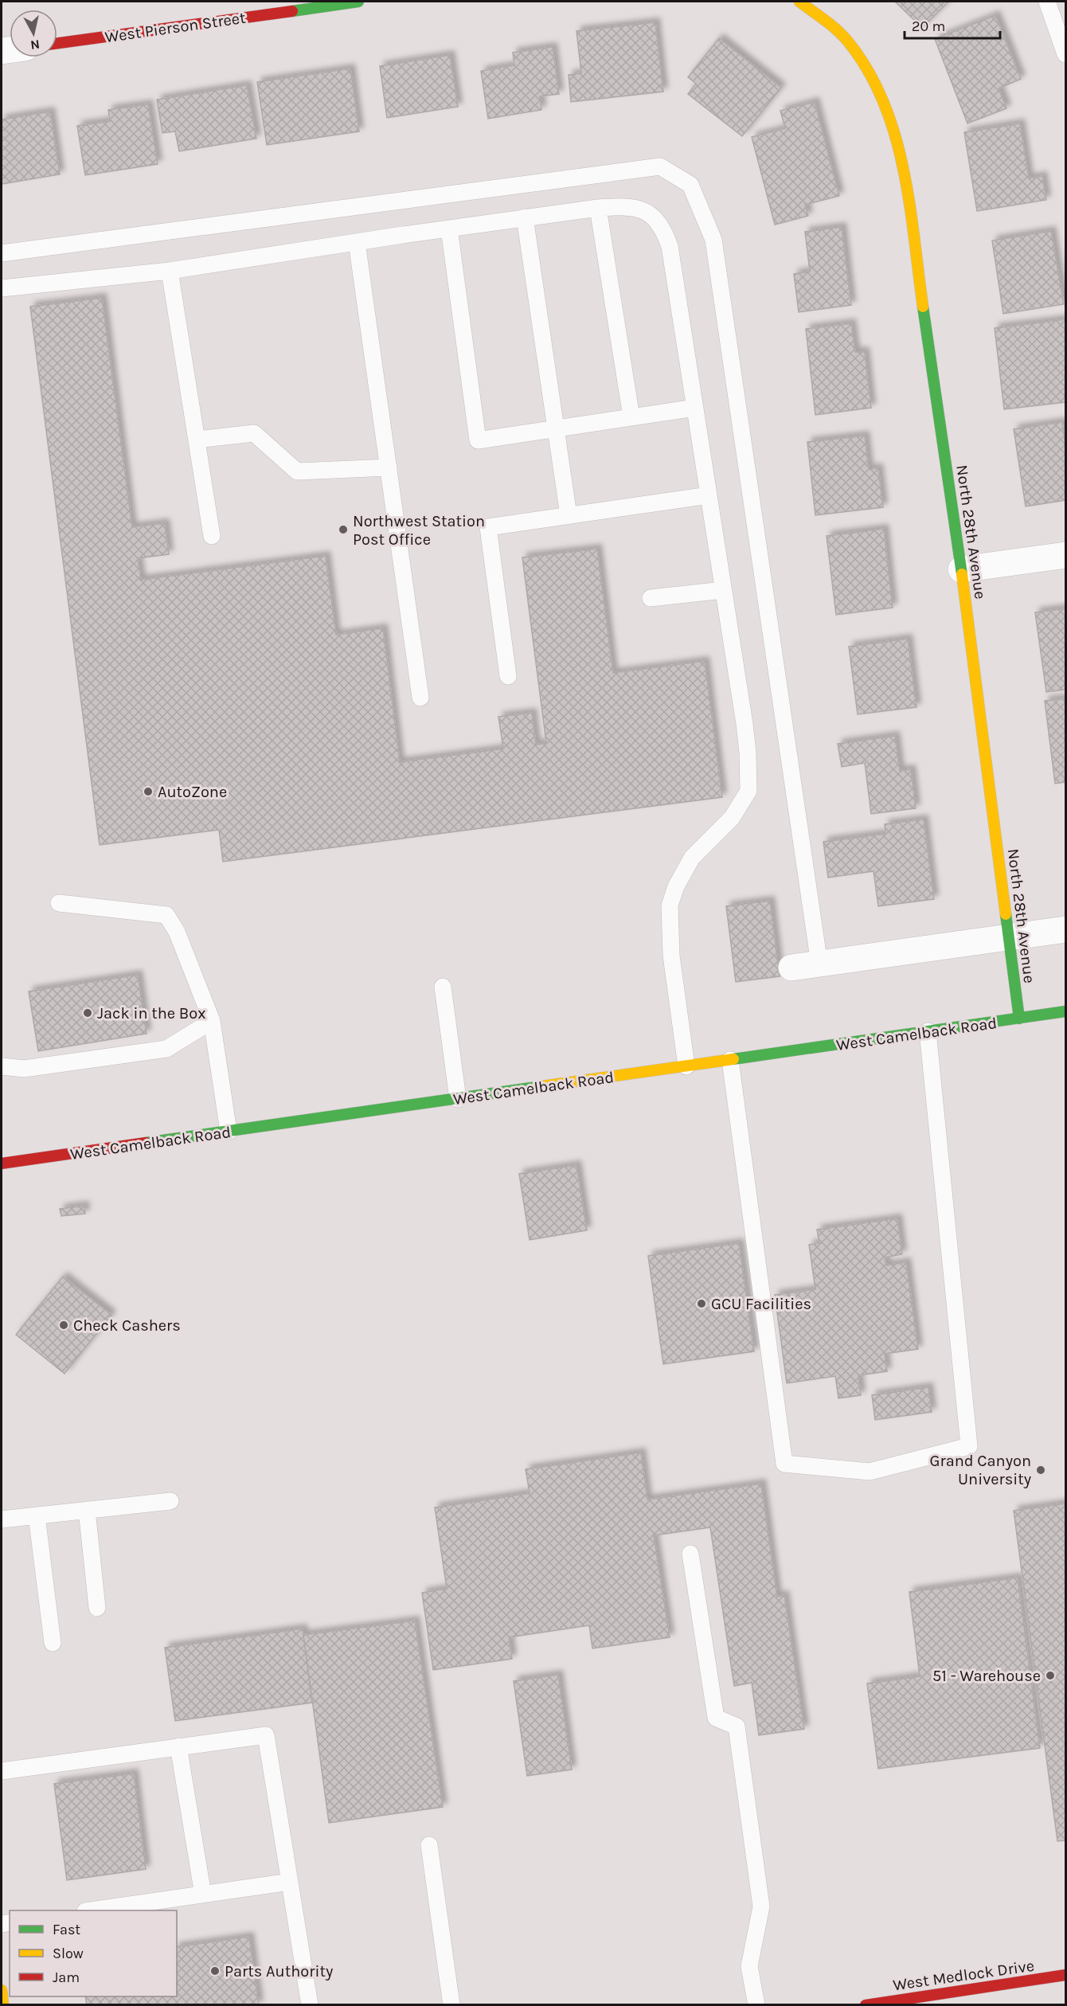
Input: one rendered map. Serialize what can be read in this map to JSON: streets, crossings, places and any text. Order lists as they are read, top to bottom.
{
  "streets": {
    "street": [
      "West Pierson Street",
      "North 28th Avenue",
      "West Camelback Road",
      "West Medlock Drive"
    ]
  },
  "crossings": [
    ["North 28th Avenue", "West Camelback Road"]
  ],
  "places": [
    "Northwest Station Post Office",
    "AutoZone",
    "Jack in the Box",
    "GCU Facilities",
    "Check Cashers",
    "Grand Canyon University",
    "51 - Warehouse",
    "Parts Authority"
  ],
  "legend": ["Fast", "Slow", "Jam"],
  "scale_bar": "20 m",
  "north": "bottom"
}
